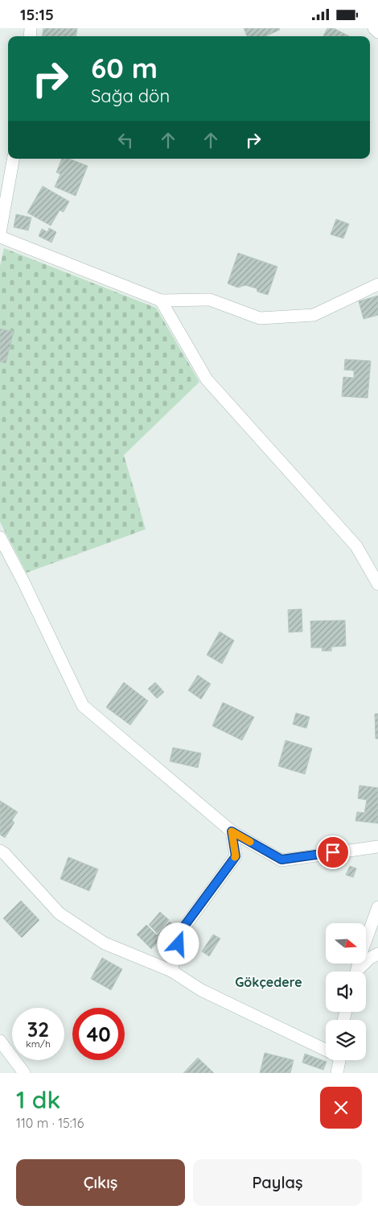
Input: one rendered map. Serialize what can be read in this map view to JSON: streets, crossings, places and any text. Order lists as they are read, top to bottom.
{
  "districts": ["Gökçedere"],
  "north": "right",
  "page": {
    "status": "15:15",
    "turn": ["60 m", "Sağa dön"],
    "speed": "32 km/h",
    "limit": "40",
    "heading": ["1 dk", "110 m · 15:16"],
    "buttons": ["Çıkış", "Paylaş"]
  }
}
